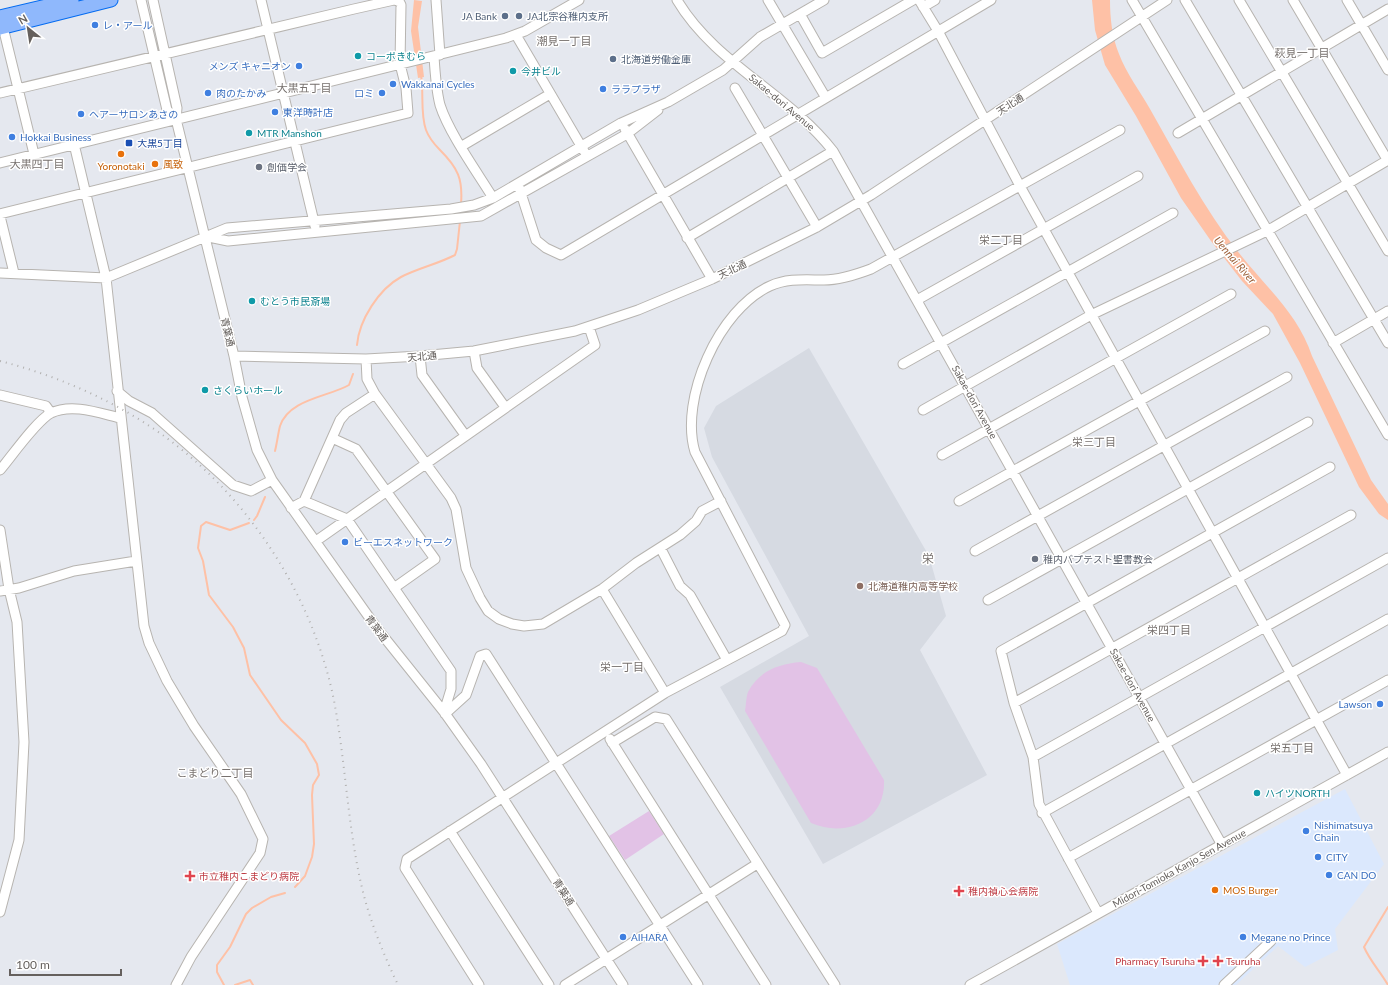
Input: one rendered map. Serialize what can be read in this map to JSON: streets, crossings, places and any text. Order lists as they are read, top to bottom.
{
  "streets": {
    "street": [
      "Sakae-dori Avenue",
      "天北通",
      "青葉通",
      "Midori-Tomioka Kanjo Sen Avenue"
    ]
  },
  "crossings": [
    ["Sakae-dori Avenue", "天北通"],
    ["Sakae-dori Avenue", "Midori-Tomioka Kanjo Sen Avenue"],
    ["天北通", "青葉通"]
  ],
  "districts": [
    "潮見一丁目",
    "萩見一丁目",
    "大黒五丁目",
    "大黒四丁目",
    "栄二丁目",
    "栄三丁目",
    "栄",
    "栄四丁目",
    "栄一丁目",
    "栄五丁目",
    "こまどり二丁目"
  ],
  "water": ["Uennai River"],
  "places": {
    "other": [
      "JA Bank",
      "JA北宗谷稚内支所",
      "レ・アール",
      "コーポきむら",
      "北海道労働金庫",
      "メンズ キャニオン",
      "今井ビル",
      "Wakkanai Cycles",
      "ララプラザ",
      "肉のたかみ",
      "ロミ",
      "東洋時計店",
      "ヘアーサロンあさの",
      "MTR Manshon",
      "Hokkai Business",
      "Yoronotaki",
      "風致",
      "創価学会",
      "むとう市民斎場",
      "さくらいホール",
      "ビーエスネットワーク",
      "稚内バプテスト聖書教会",
      "北海道稚内高等学校",
      "Lawson",
      "ハイツNORTH",
      "Nishimatsuya Chain",
      "CITY",
      "CAN DO",
      "MOS Burger",
      "AIHARA",
      "Megane no Prince"
    ],
    "transit": ["大黒5丁目"],
    "health": [
      "市立稚内こまどり病院",
      "稚内禎心会病院",
      "Pharmacy Tsuruha",
      "Tsuruha"
    ]
  },
  "scale_bar": "100 m",
  "north": "top left"
}
